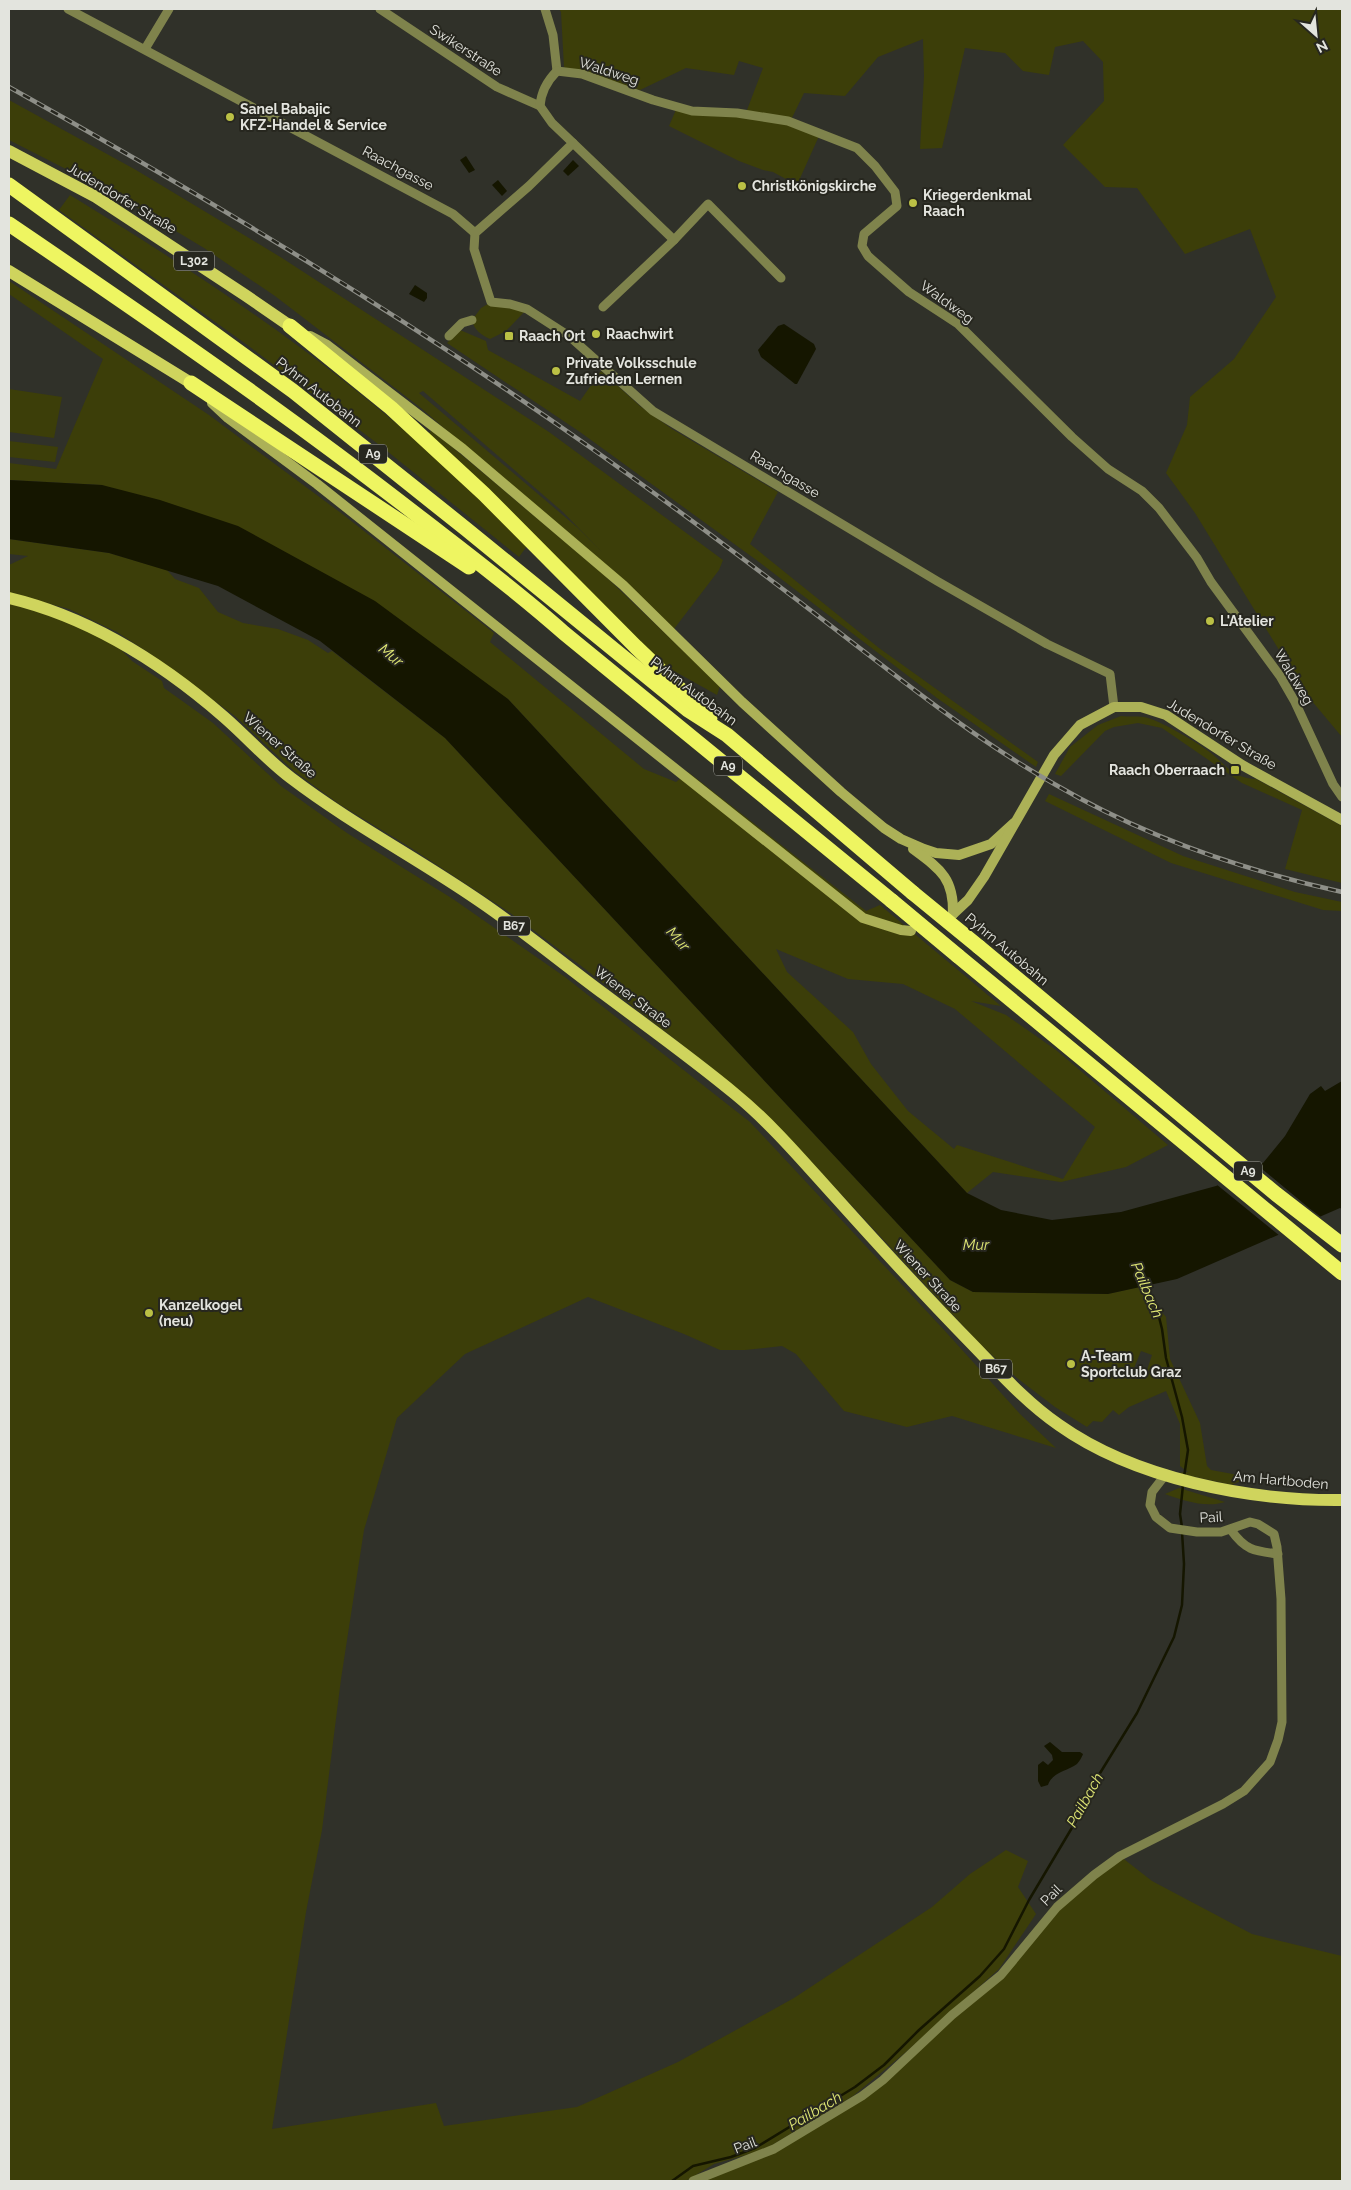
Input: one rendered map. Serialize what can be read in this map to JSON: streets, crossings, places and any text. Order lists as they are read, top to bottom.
{
  "streets": {
    "highway": ["Pyhrn Autobahn", "A9"],
    "main road": [
      "Judendorfer Straße",
      "L302",
      "Wiener Straße",
      "B67",
      "Am Hartboden"
    ],
    "street": [
      "Swikerstraße",
      "Waldweg",
      "Raachgasse",
      "Pail"
    ]
  },
  "crossings": [
    ["Raachgasse", "Judendorfer Straße"],
    ["Raachgasse", "L302"],
    ["Judendorfer Straße", "L302"],
    ["Wiener Straße", "Am Hartboden"],
    ["Wiener Straße", "Pail"]
  ],
  "water": ["Mur", "Pailbach"],
  "places": {
    "other": [
      "Sanel Babajic KFZ-Handel & Service",
      "Christkönigskirche",
      "Kriegerdenkmal Raach",
      "Raachwirt",
      "Private Volksschule Zufrieden Lernen",
      "L'Atelier",
      "Kanzelkogel (neu)",
      "A-Team Sportclub Graz"
    ],
    "transit": ["Raach Ort", "Raach Oberraach"]
  },
  "north": "bottom right"
}
